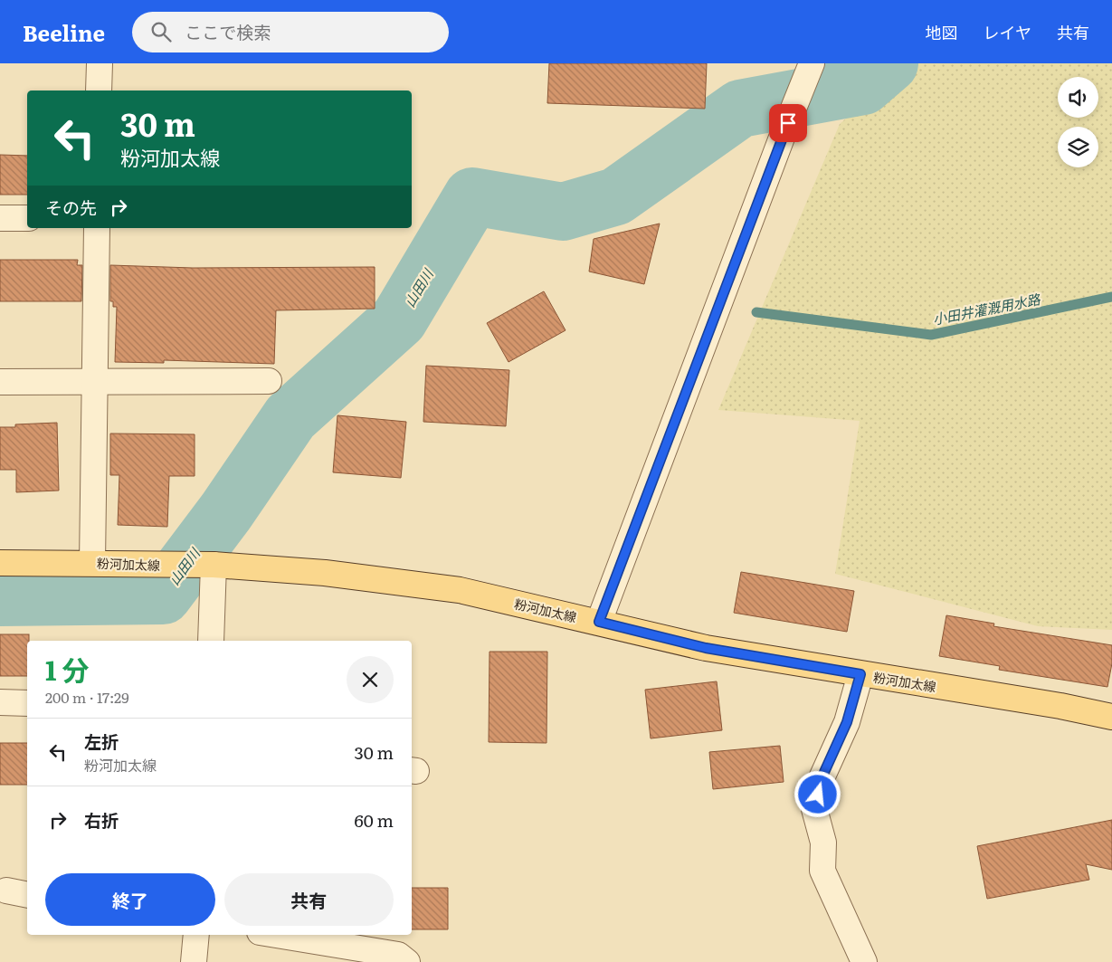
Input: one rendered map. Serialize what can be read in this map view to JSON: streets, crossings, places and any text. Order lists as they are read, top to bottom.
{
  "streets": {
    "main road": ["粉河加太線"]
  },
  "water": ["山田川", "小田井灌漑用水路"],
  "page": {
    "header": "Beeline",
    "search": "ここで検索",
    "nav": ["地図", "レイヤ", "共有"],
    "turn": ["30 m", "粉河加太線"],
    "then": "その先",
    "heading": ["1 分", "200 m · 17:29"],
    "list": [
      {
        "name": "左折",
        "note": "粉河加太線",
        "value": "30 m"
      },
      {
        "name": "右折",
        "value": "60 m"
      }
    ],
    "buttons": ["終了", "共有"]
  }
}
